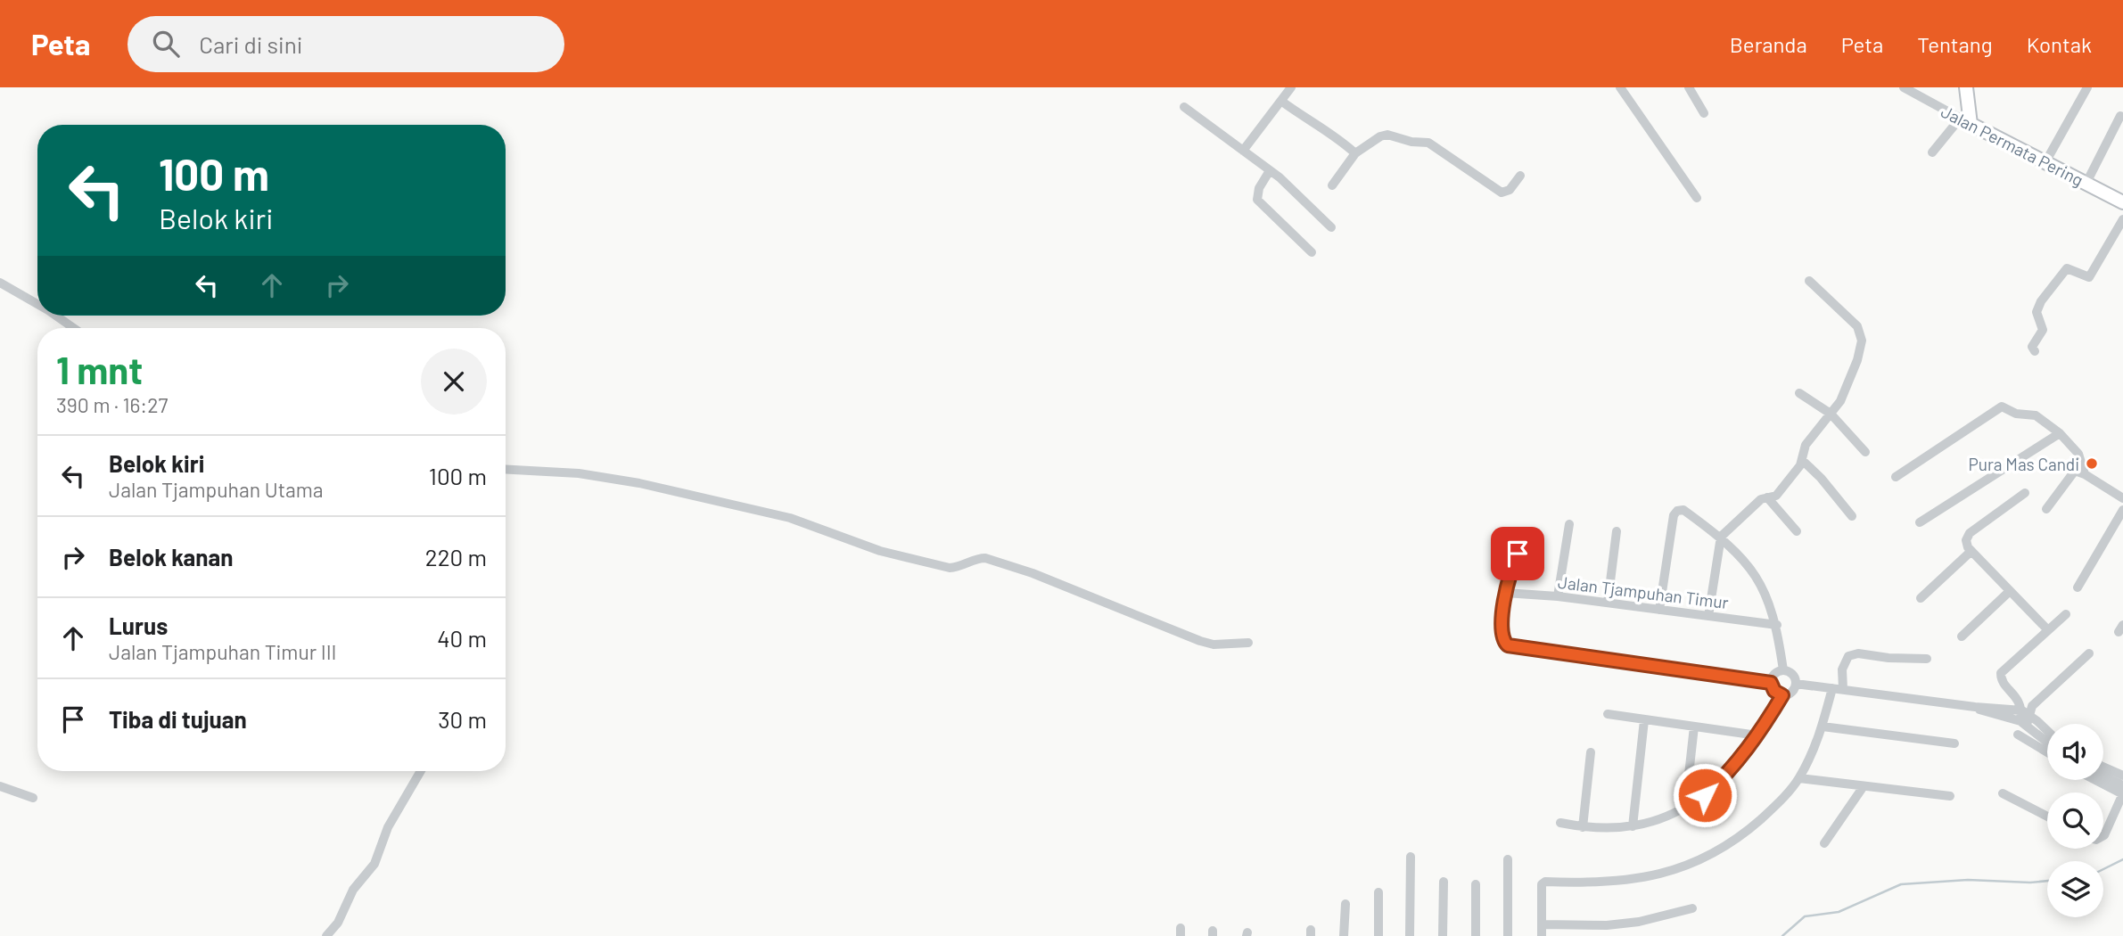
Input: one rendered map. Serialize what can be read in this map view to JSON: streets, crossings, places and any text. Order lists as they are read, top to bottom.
{
  "streets": {
    "street": ["Jalan Permata Pering", "Jalan Tjampuhan Timur"]
  },
  "places": ["Pura Mas Candi"],
  "page": {
    "header": "Peta",
    "search": "Cari di sini",
    "nav": [
      "Beranda",
      "Peta",
      "Tentang",
      "Kontak"
    ],
    "turn": ["100 m", "Belok kiri"],
    "heading": ["1 mnt", "390 m · 16:27"],
    "list": [
      {
        "name": "Belok kiri",
        "note": "Jalan Tjampuhan Utama",
        "value": "100 m"
      },
      {
        "name": "Belok kanan",
        "value": "220 m"
      },
      {
        "name": "Lurus",
        "note": "Jalan Tjampuhan Timur III",
        "value": "40 m"
      },
      {
        "name": "Tiba di tujuan",
        "value": "30 m"
      }
    ]
  }
}
